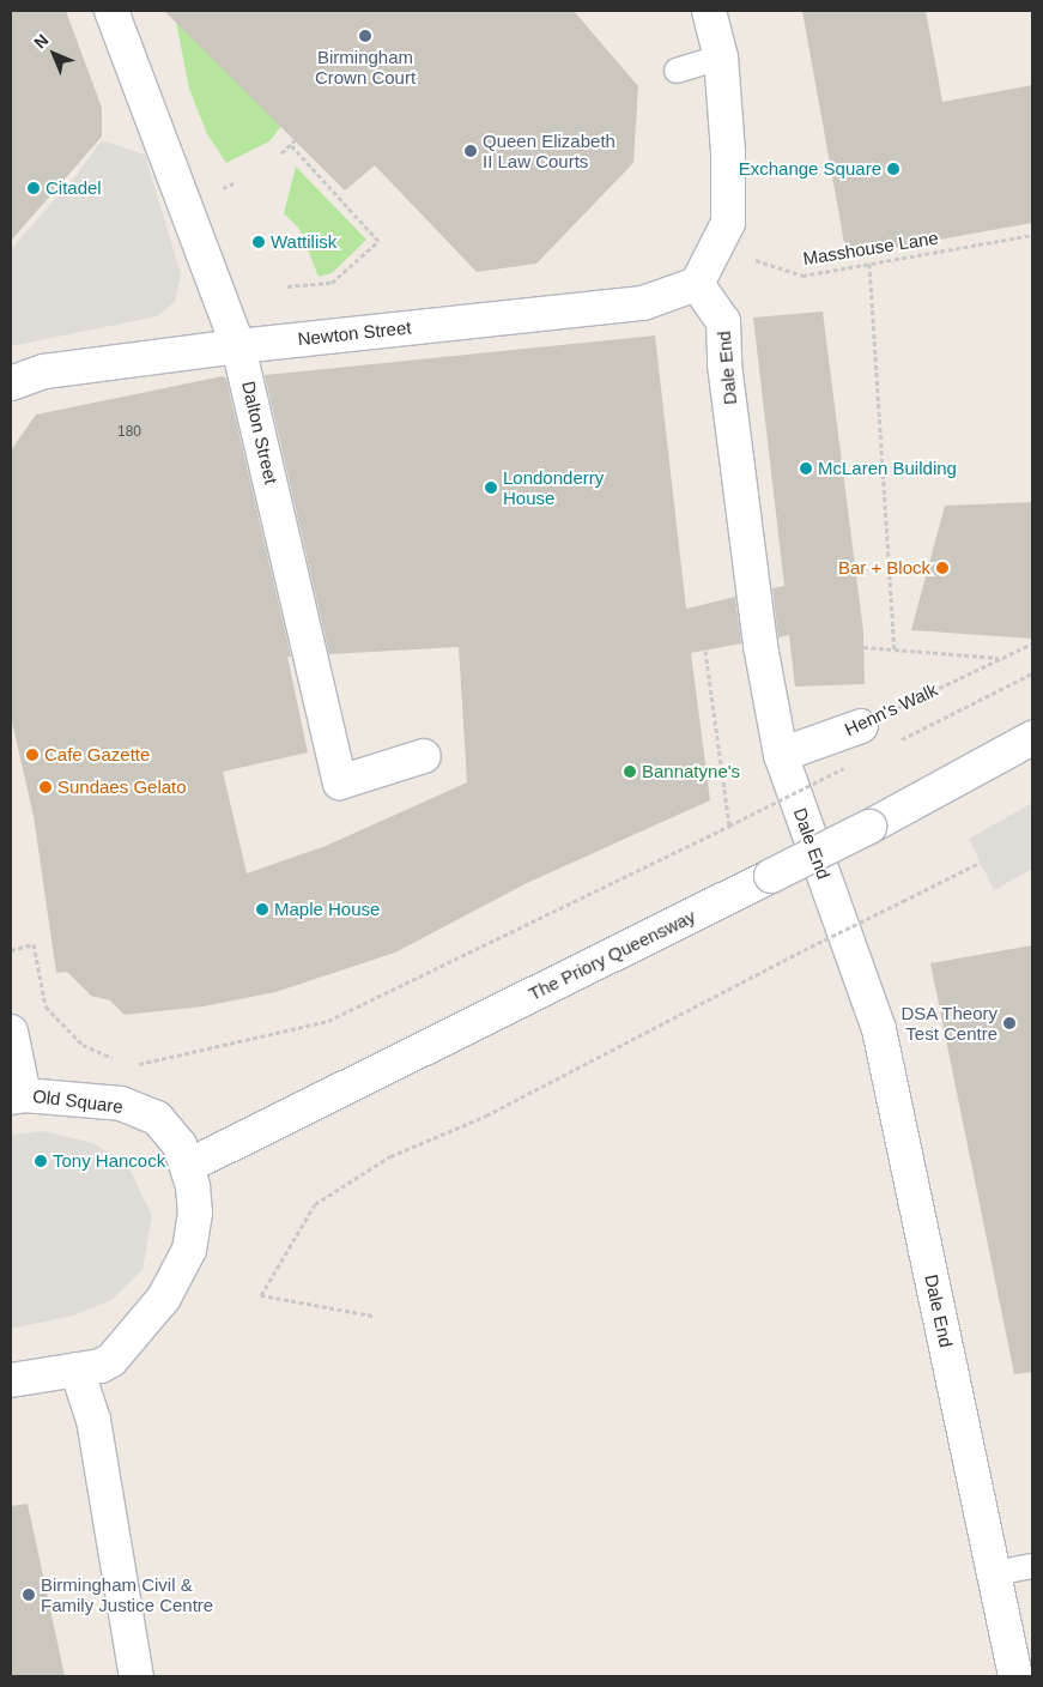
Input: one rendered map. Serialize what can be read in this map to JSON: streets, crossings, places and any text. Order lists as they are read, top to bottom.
{
  "streets": {
    "street": [
      "Newton Street",
      "Dale End",
      "Dalton Street",
      "Henn's Walk",
      "The Priory Queensway",
      "Old Square"
    ],
    "path": ["Masshouse Lane"]
  },
  "crossings": [
    ["Newton Street", "Dale End"],
    ["Newton Street", "Dalton Street"],
    ["Dale End", "Henn's Walk"],
    ["The Priory Queensway", "Old Square"]
  ],
  "places": [
    "Birmingham Crown Court",
    "Queen Elizabeth II Law Courts",
    "Exchange Square",
    "Citadel",
    "Wattilisk",
    "McLaren Building",
    "Londonderry House",
    "Bar + Block",
    "Cafe Gazette",
    "Bannatyne's",
    "Sundaes Gelato",
    "Maple House",
    "DSA Theory Test Centre",
    "Tony Hancock",
    "Birmingham Civil & Family Justice Centre"
  ],
  "house_numbers": ["180"],
  "north": "top left"
}
